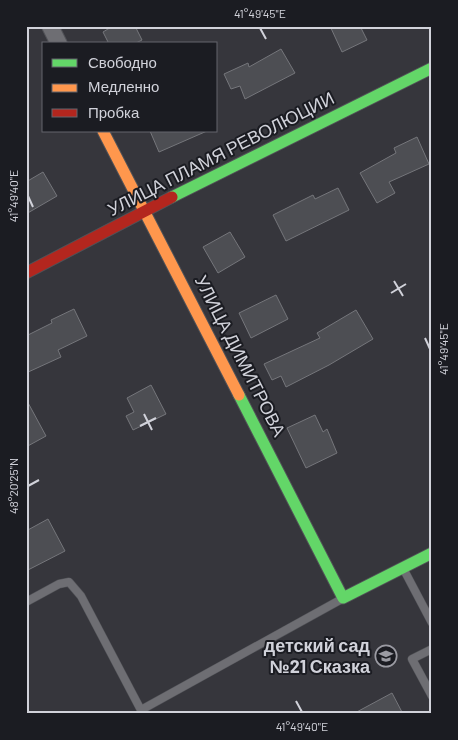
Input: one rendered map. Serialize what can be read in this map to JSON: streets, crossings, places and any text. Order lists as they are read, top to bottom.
{
  "streets": {
    "street": ["УЛИЦА ПЛАМЯ РЕВОЛЮЦИИ", "УЛИЦА ДИМИТРОВА"]
  },
  "crossings": [
    ["УЛИЦА ПЛАМЯ РЕВОЛЮЦИИ", "УЛИЦА ДИМИТРОВА"]
  ],
  "places": {
    "school or university": ["детский сад №21 Сказка"]
  },
  "legend": ["Свободно", "Медленно", "Пробка"],
  "coordinates": ["41°49'45\"E", "41°49'40\"E", "48°20'25\"N"]
}
